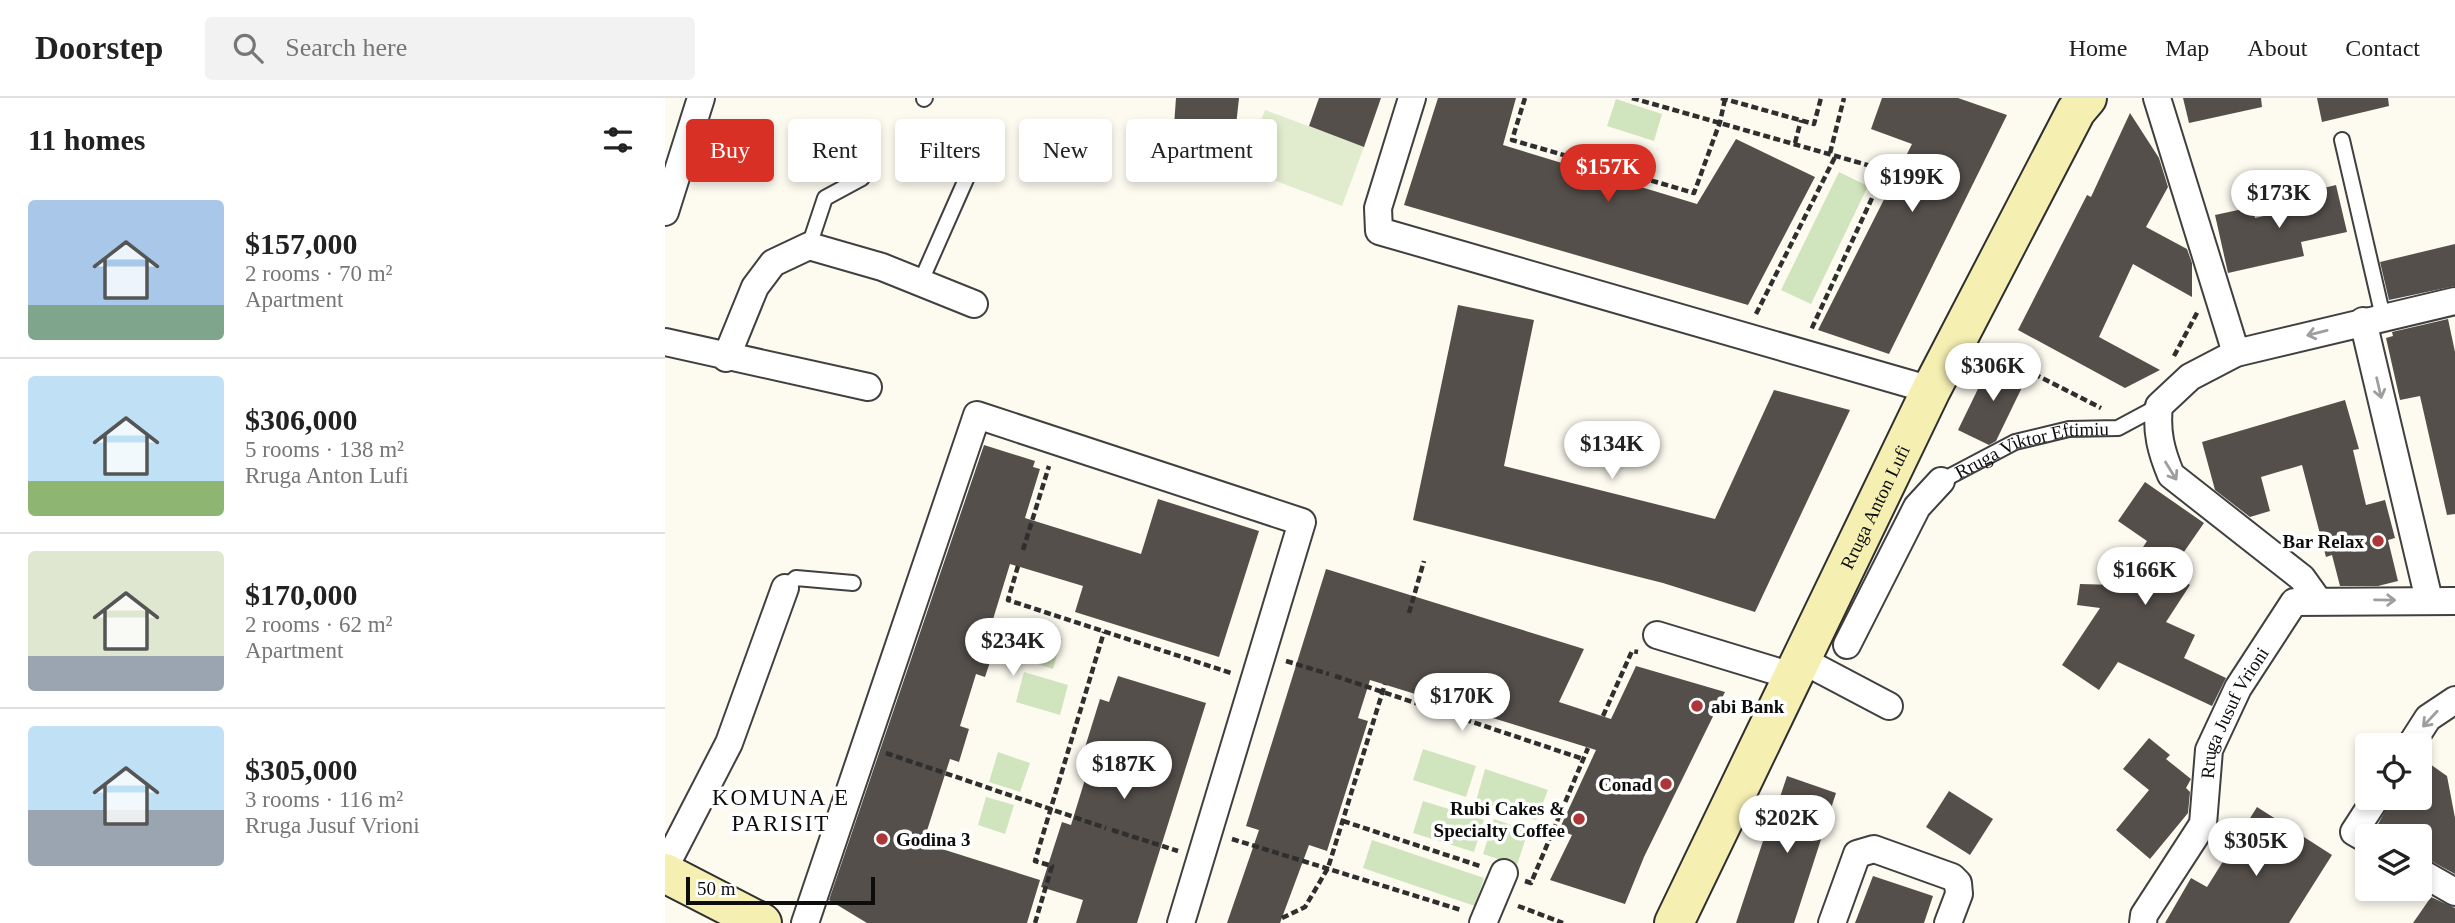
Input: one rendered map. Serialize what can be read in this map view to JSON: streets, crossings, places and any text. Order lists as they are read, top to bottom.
{
  "streets": {
    "street": ["Rruga Viktor Eftimiu", "Rruga Anton Lufi", "Rruga Jusuf Vrioni"]
  },
  "districts": ["KOMUNA E PARISIT"],
  "places": [
    "Bar Relax",
    "abi Bank",
    "Conad",
    "Rubi Cakes & Specialty Coffee",
    "Godina 3"
  ],
  "scale_bar": "50 m",
  "page": {
    "header": "Doorstep",
    "search": "Search here",
    "nav": [
      "Home",
      "Map",
      "About",
      "Contact"
    ],
    "heading": "11 homes",
    "chip": [
      "Buy",
      "Rent",
      "Filters",
      "New",
      "Apartment"
    ],
    "price": [
      "$157K",
      "$199K",
      "$173K",
      "$306K",
      "$134K",
      "$166K",
      "$234K",
      "$170K",
      "$187K",
      "$202K",
      "$305K"
    ],
    "list": [
      {
        "name": "$157,000",
        "note": "2 rooms · 70 m² · Apartment"
      },
      {
        "name": "$306,000",
        "note": "5 rooms · 138 m² · Rruga Anton Lufi"
      },
      {
        "name": "$170,000",
        "note": "2 rooms · 62 m² · Apartment"
      },
      {
        "name": "$305,000",
        "note": "3 rooms · 116 m² · Rruga Jusuf Vrioni"
      }
    ],
    "scale": "50 m"
  }
}
